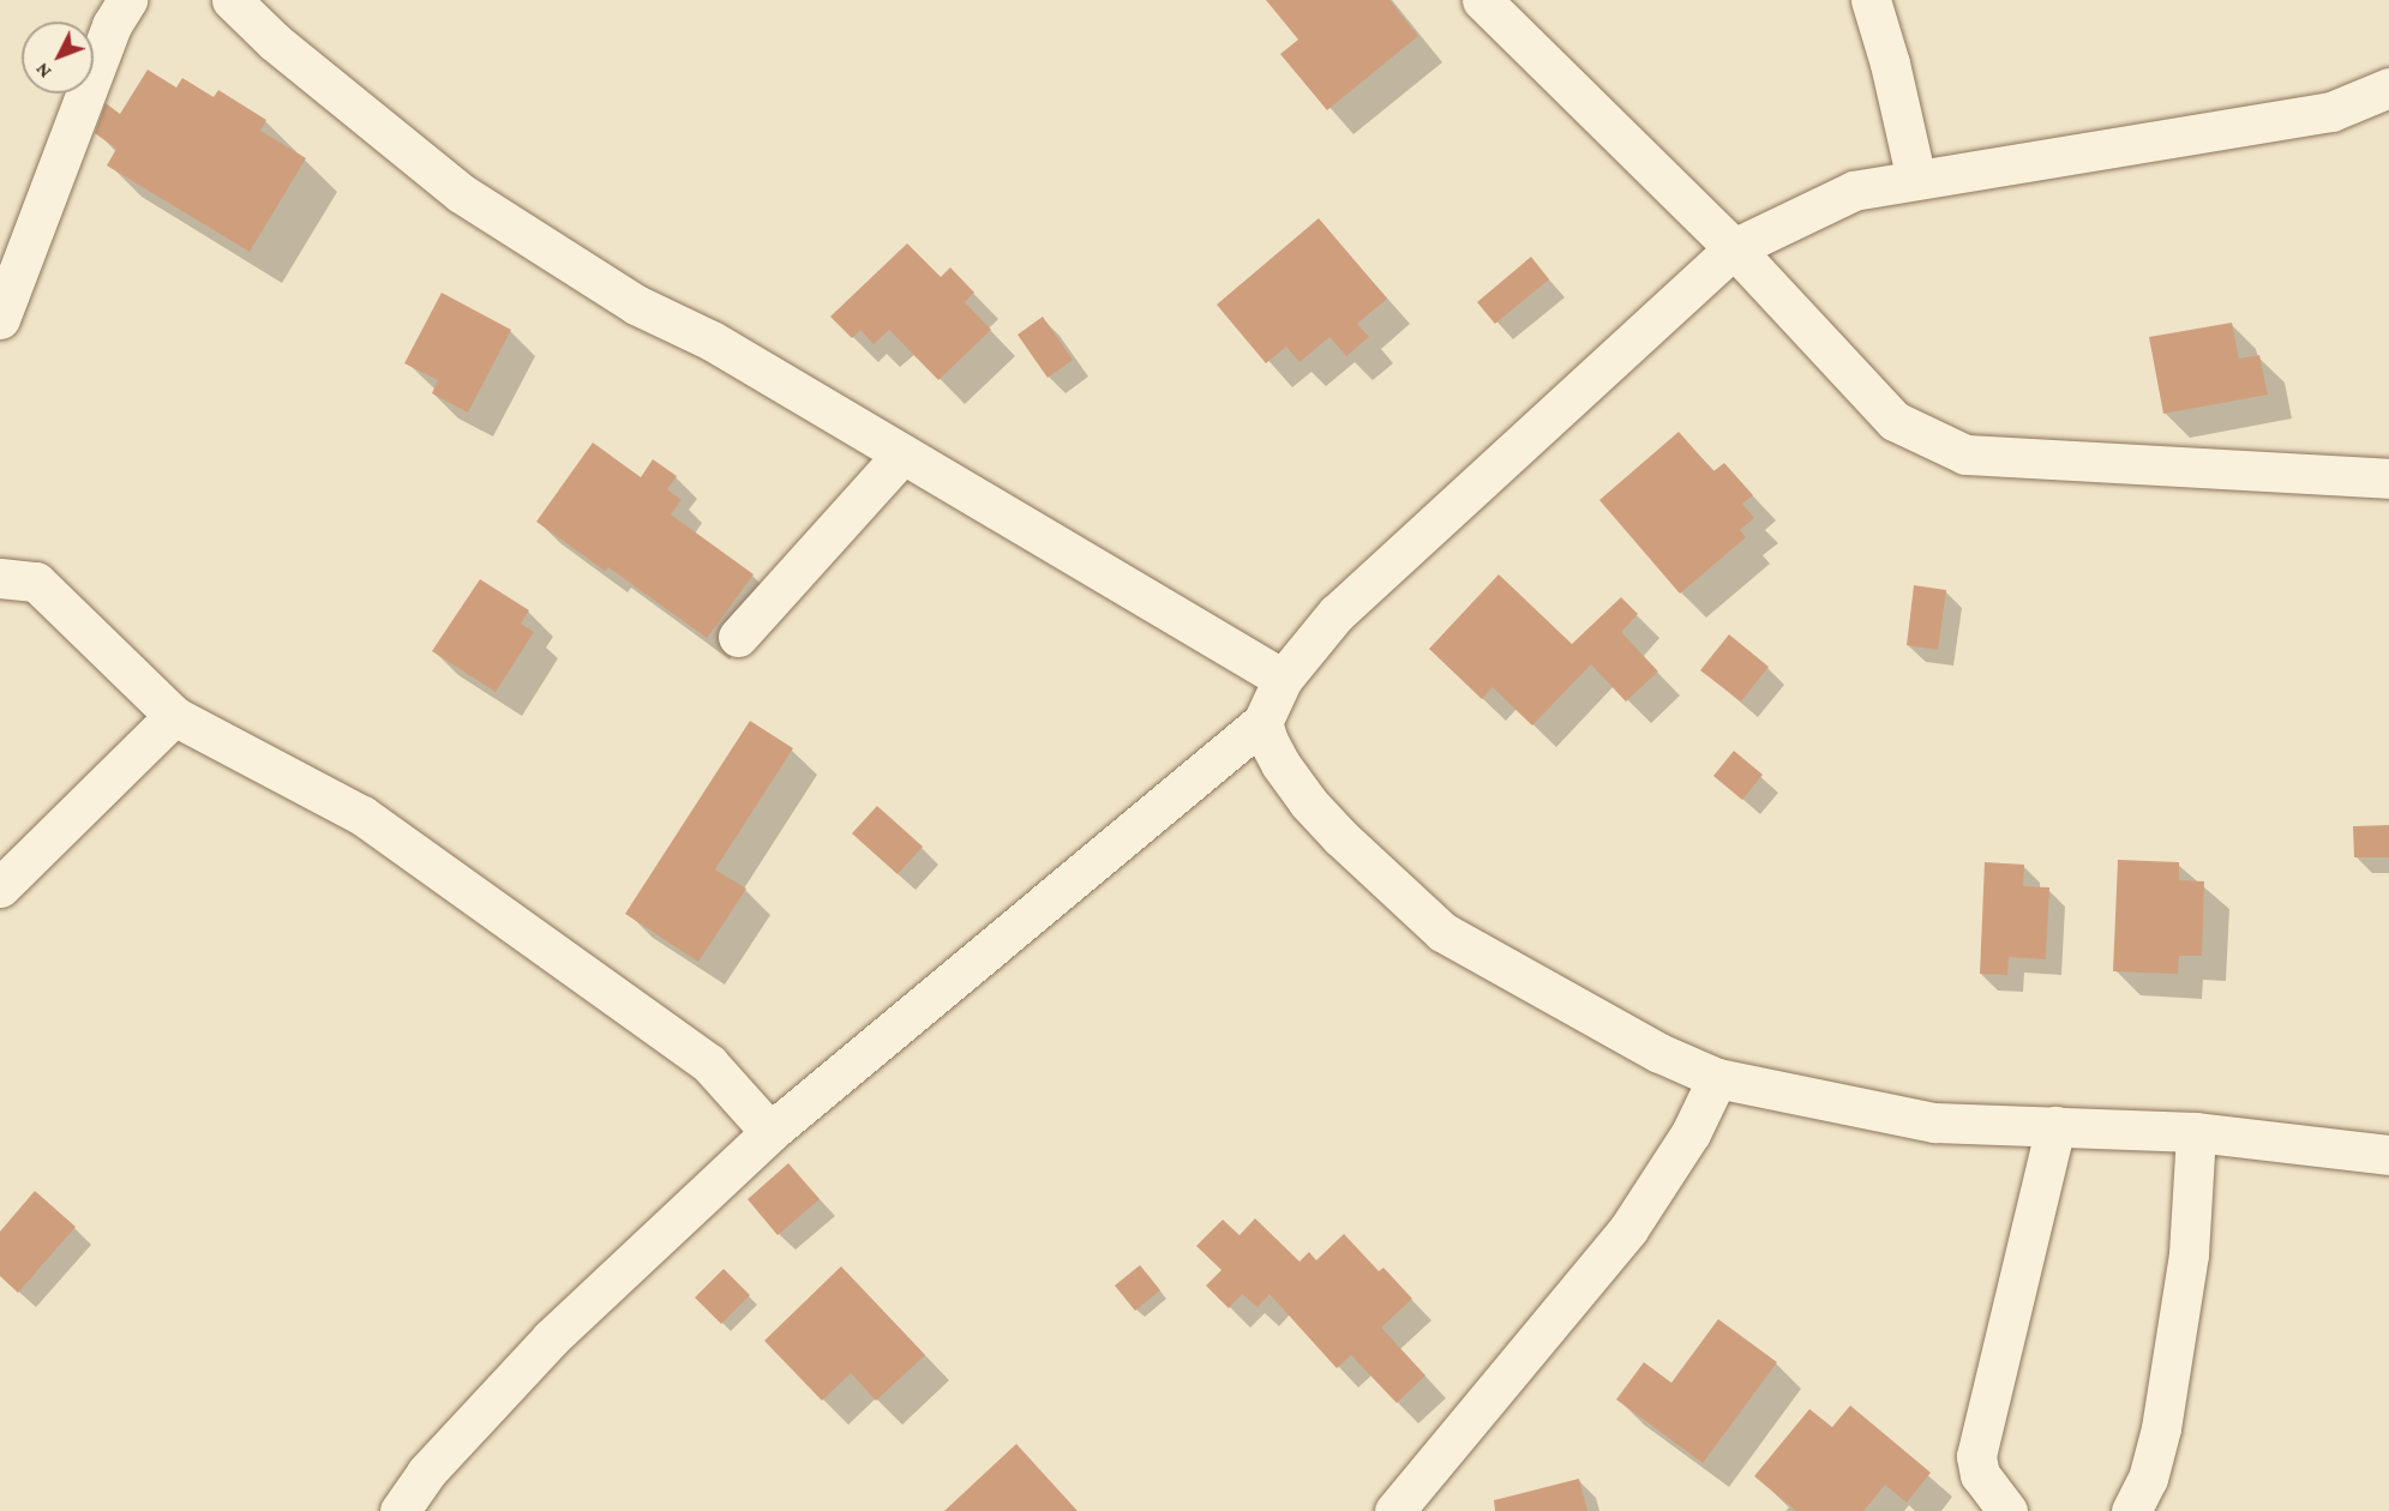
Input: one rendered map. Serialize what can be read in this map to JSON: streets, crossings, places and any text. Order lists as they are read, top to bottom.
{
  "north": "bottom left"
}
